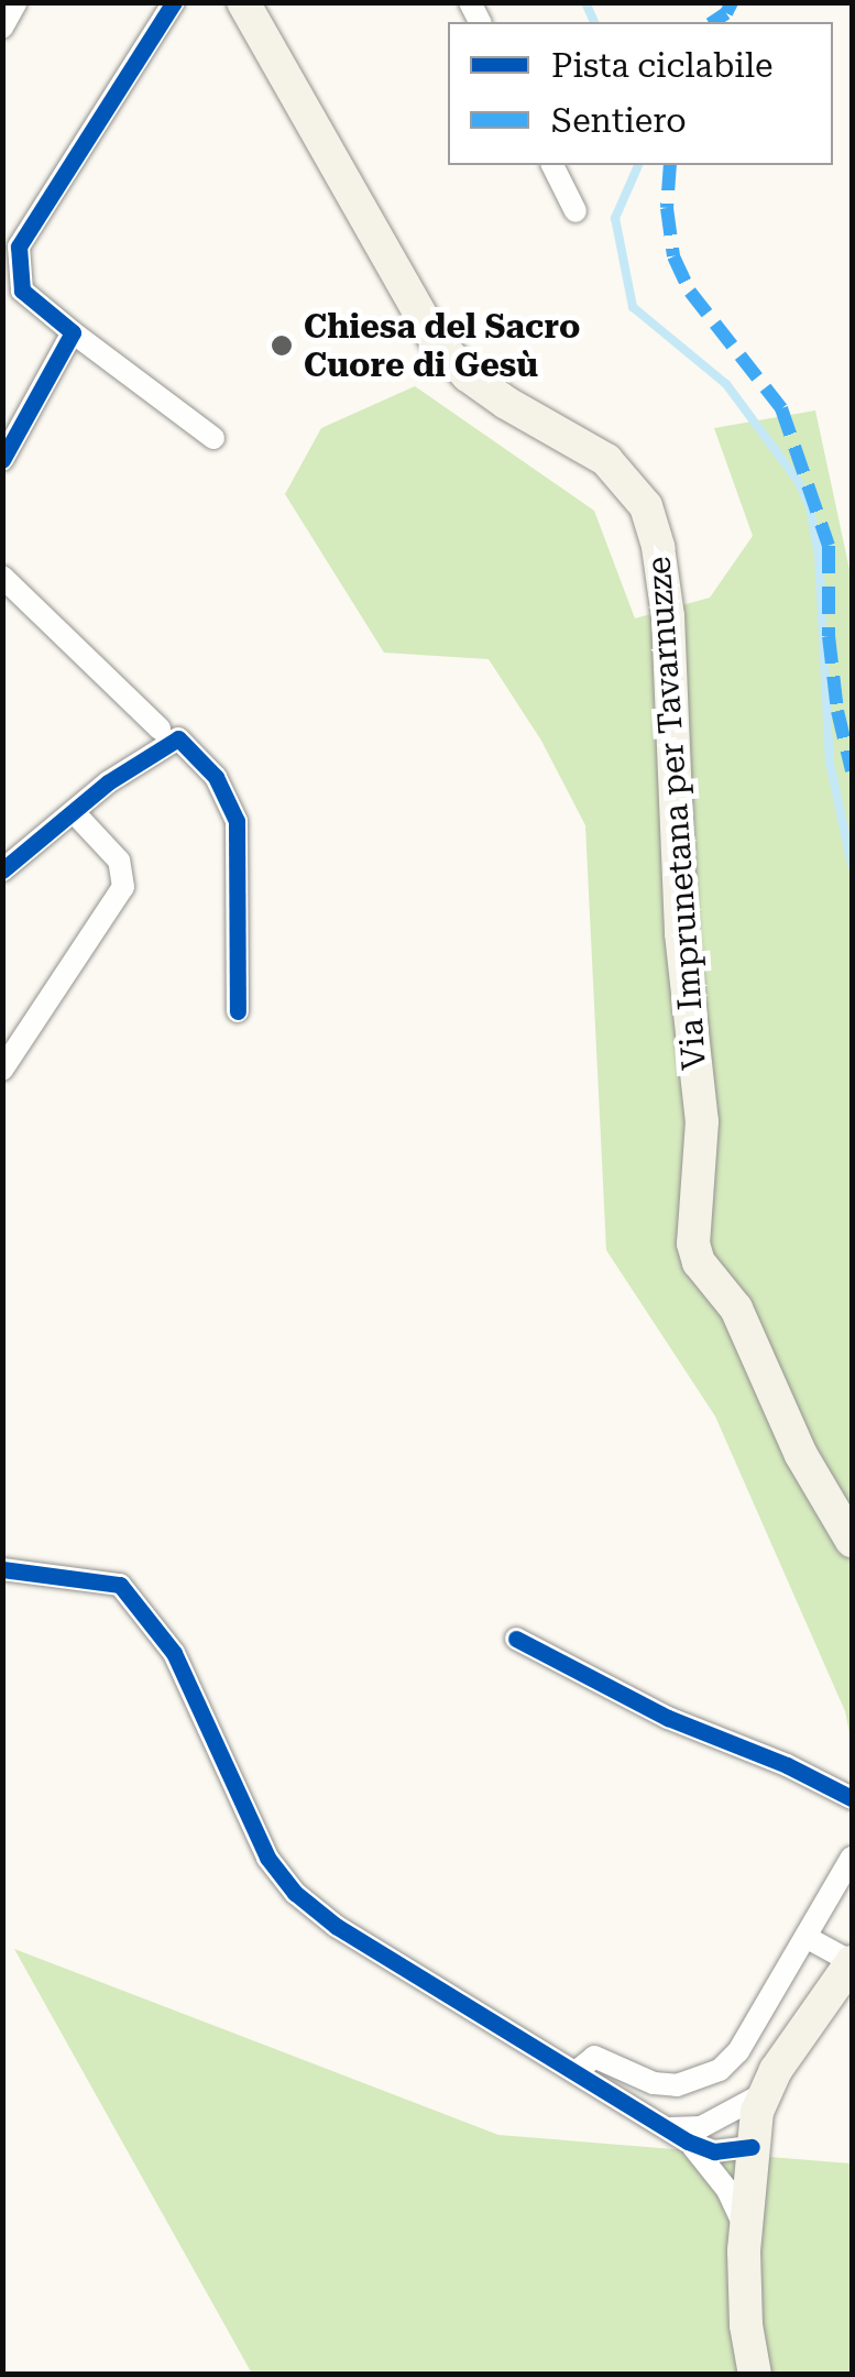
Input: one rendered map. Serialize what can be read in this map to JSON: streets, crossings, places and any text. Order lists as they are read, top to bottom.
{
  "streets": {
    "main road": ["Via Imprunetana per Tavarnuzze"]
  },
  "places": ["Chiesa del Sacro Cuore di Gesù"],
  "legend": ["Pista ciclabile", "Sentiero"]
}
